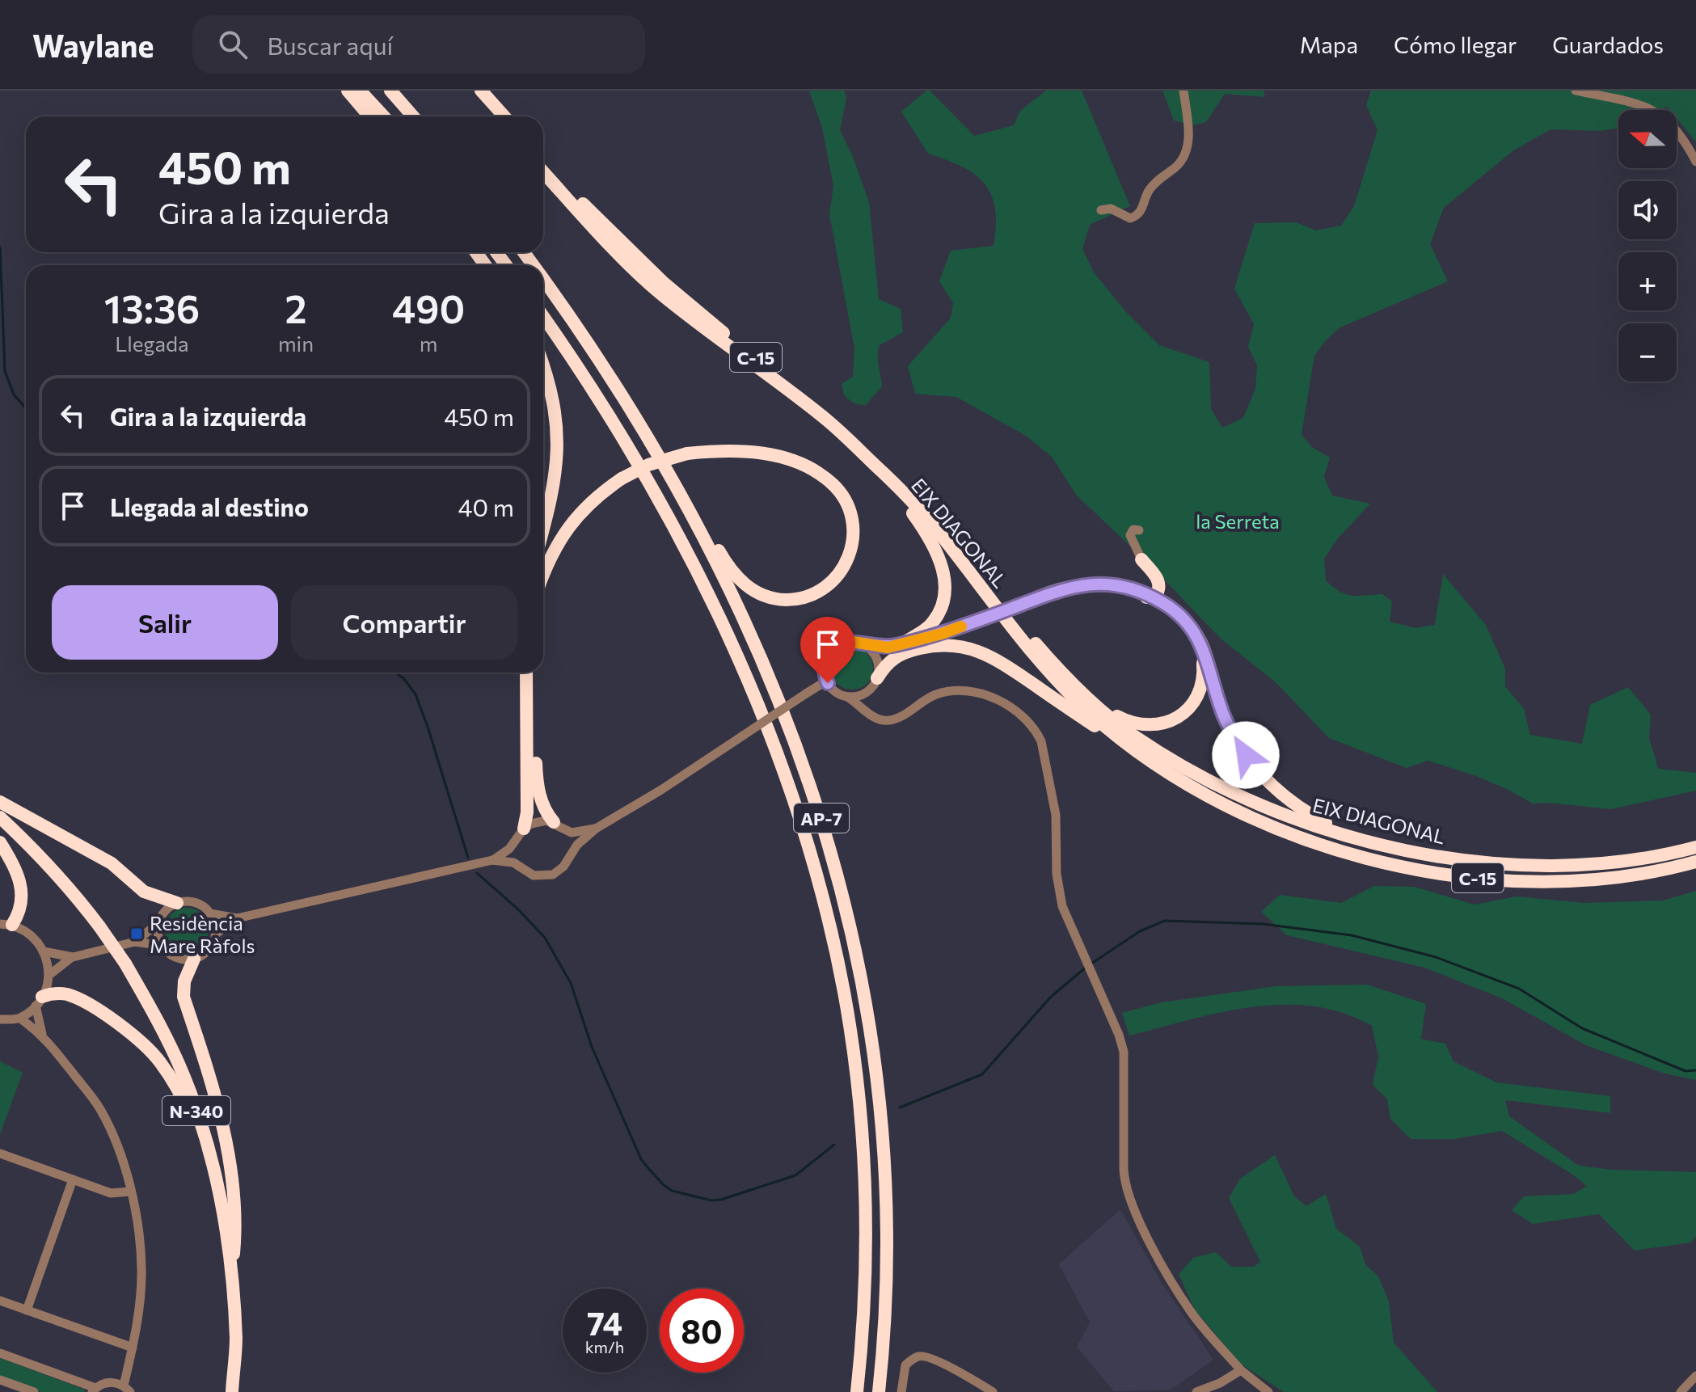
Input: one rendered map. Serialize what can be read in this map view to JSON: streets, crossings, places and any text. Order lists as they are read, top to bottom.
{
  "streets": {
    "highway": [
      "C-15",
      "EIX DIAGONAL",
      "AP-7",
      "N-340"
    ]
  },
  "parks": ["la Serreta"],
  "places": {
    "transit": ["Residència Mare Ràfols"]
  },
  "north": "left",
  "page": {
    "header": "Waylane",
    "search": "Buscar aquí",
    "nav": ["Mapa", "Cómo llegar", "Guardados"],
    "map_buttons": ["+", "−"],
    "turn": ["450 m", "Gira a la izquierda"],
    "eta": [
      "13:36",
      "Llegada",
      "2",
      "min",
      "490",
      "m"
    ],
    "list": [
      {
        "name": "Gira a la izquierda",
        "value": "450 m"
      },
      {
        "name": "Llegada al destino",
        "value": "40 m"
      }
    ],
    "buttons": ["Salir", "Compartir"],
    "speed": "74 km/h",
    "limit": "80"
  }
}
